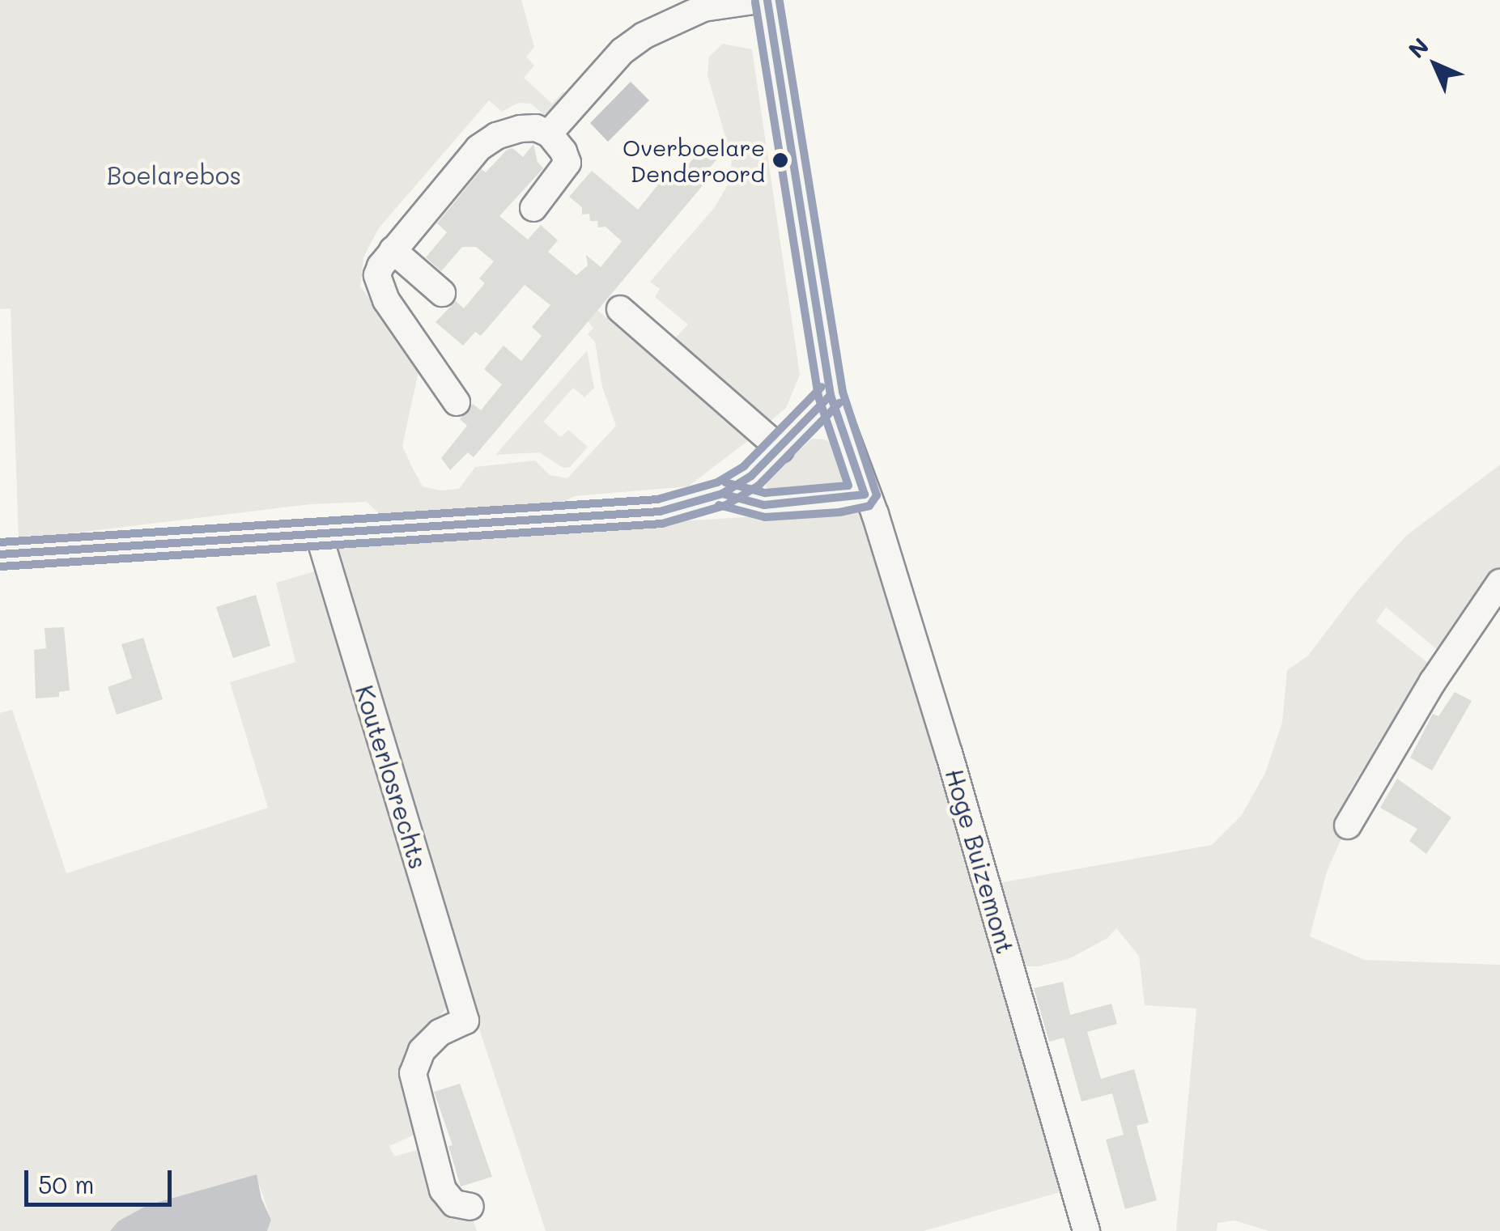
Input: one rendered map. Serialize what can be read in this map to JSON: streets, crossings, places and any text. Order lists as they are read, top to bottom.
{
  "streets": {
    "street": ["Kouterlosrechts", "Hoge Buizemont"]
  },
  "parks": ["Boelarebos"],
  "places": ["Overboelare Denderoord"],
  "scale_bar": "50 m",
  "north": "top left"
}
